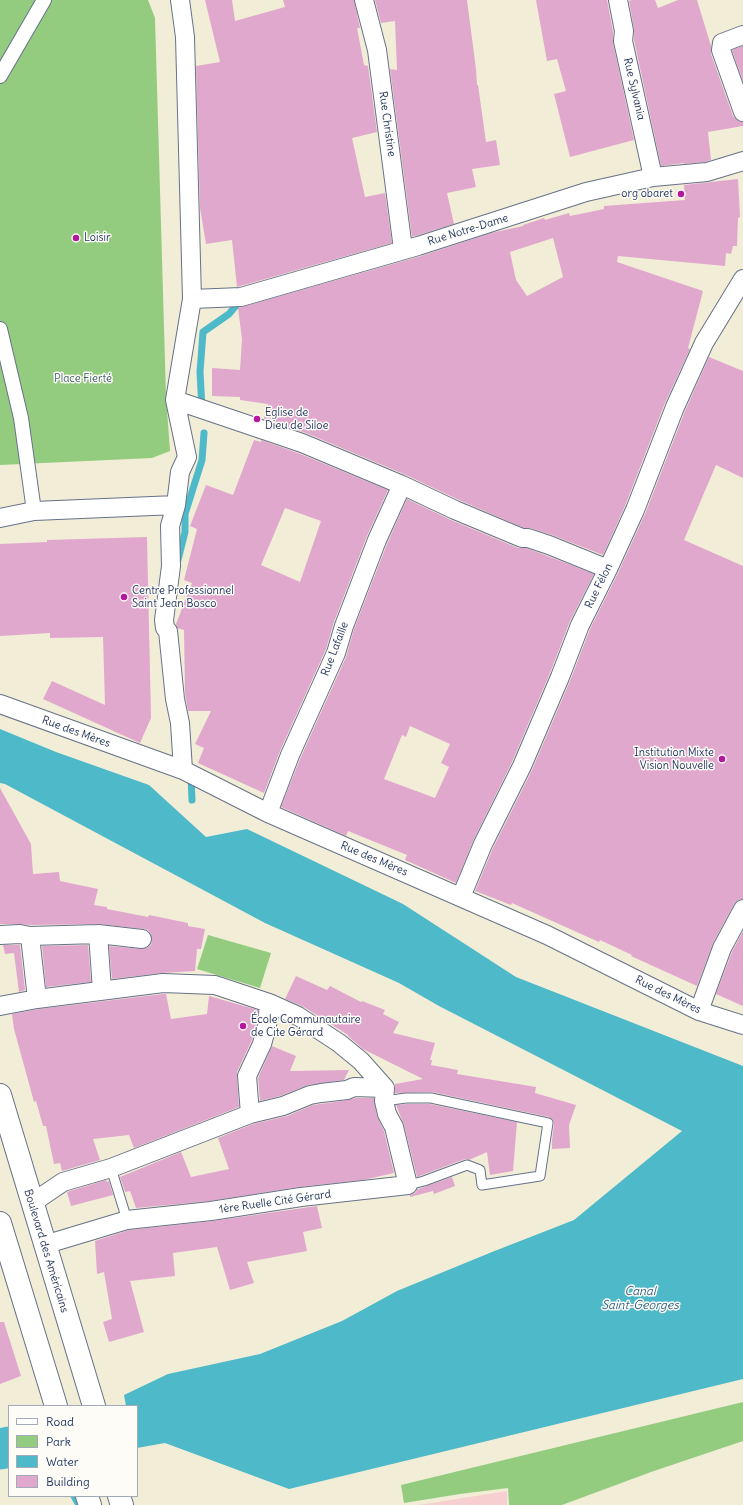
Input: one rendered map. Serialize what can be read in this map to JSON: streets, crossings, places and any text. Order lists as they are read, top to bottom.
{
  "streets": {
    "main road": ["Boulevard des Américains"],
    "street": [
      "Rue Sylvania",
      "Rue Christine",
      "Rue Notre-Dame",
      "Rue Félon",
      "Rue Lafaille",
      "Rue des Mères",
      "1ère Ruelle Cité Gérard"
    ]
  },
  "crossings": [
    ["Rue Sylvania", "Rue Notre-Dame"],
    ["Rue Christine", "Rue Notre-Dame"],
    ["Rue Félon", "Rue des Mères"],
    ["Rue Lafaille", "Rue des Mères"],
    ["1ère Ruelle Cité Gérard", "Boulevard des Américains"]
  ],
  "water": ["Canal Saint-Georges"],
  "parks": ["Place Fierté"],
  "places": [
    "org obaret",
    "Loisir",
    "Eglise de Dieu de Siloe",
    "Centre Professionnel Saint Jean Bosco",
    "Institution Mixte Vision Nouvelle",
    "École Communautaire de Cite Gérard"
  ],
  "legend": [
    "Road",
    "Park",
    "Water",
    "Building"
  ]
}
